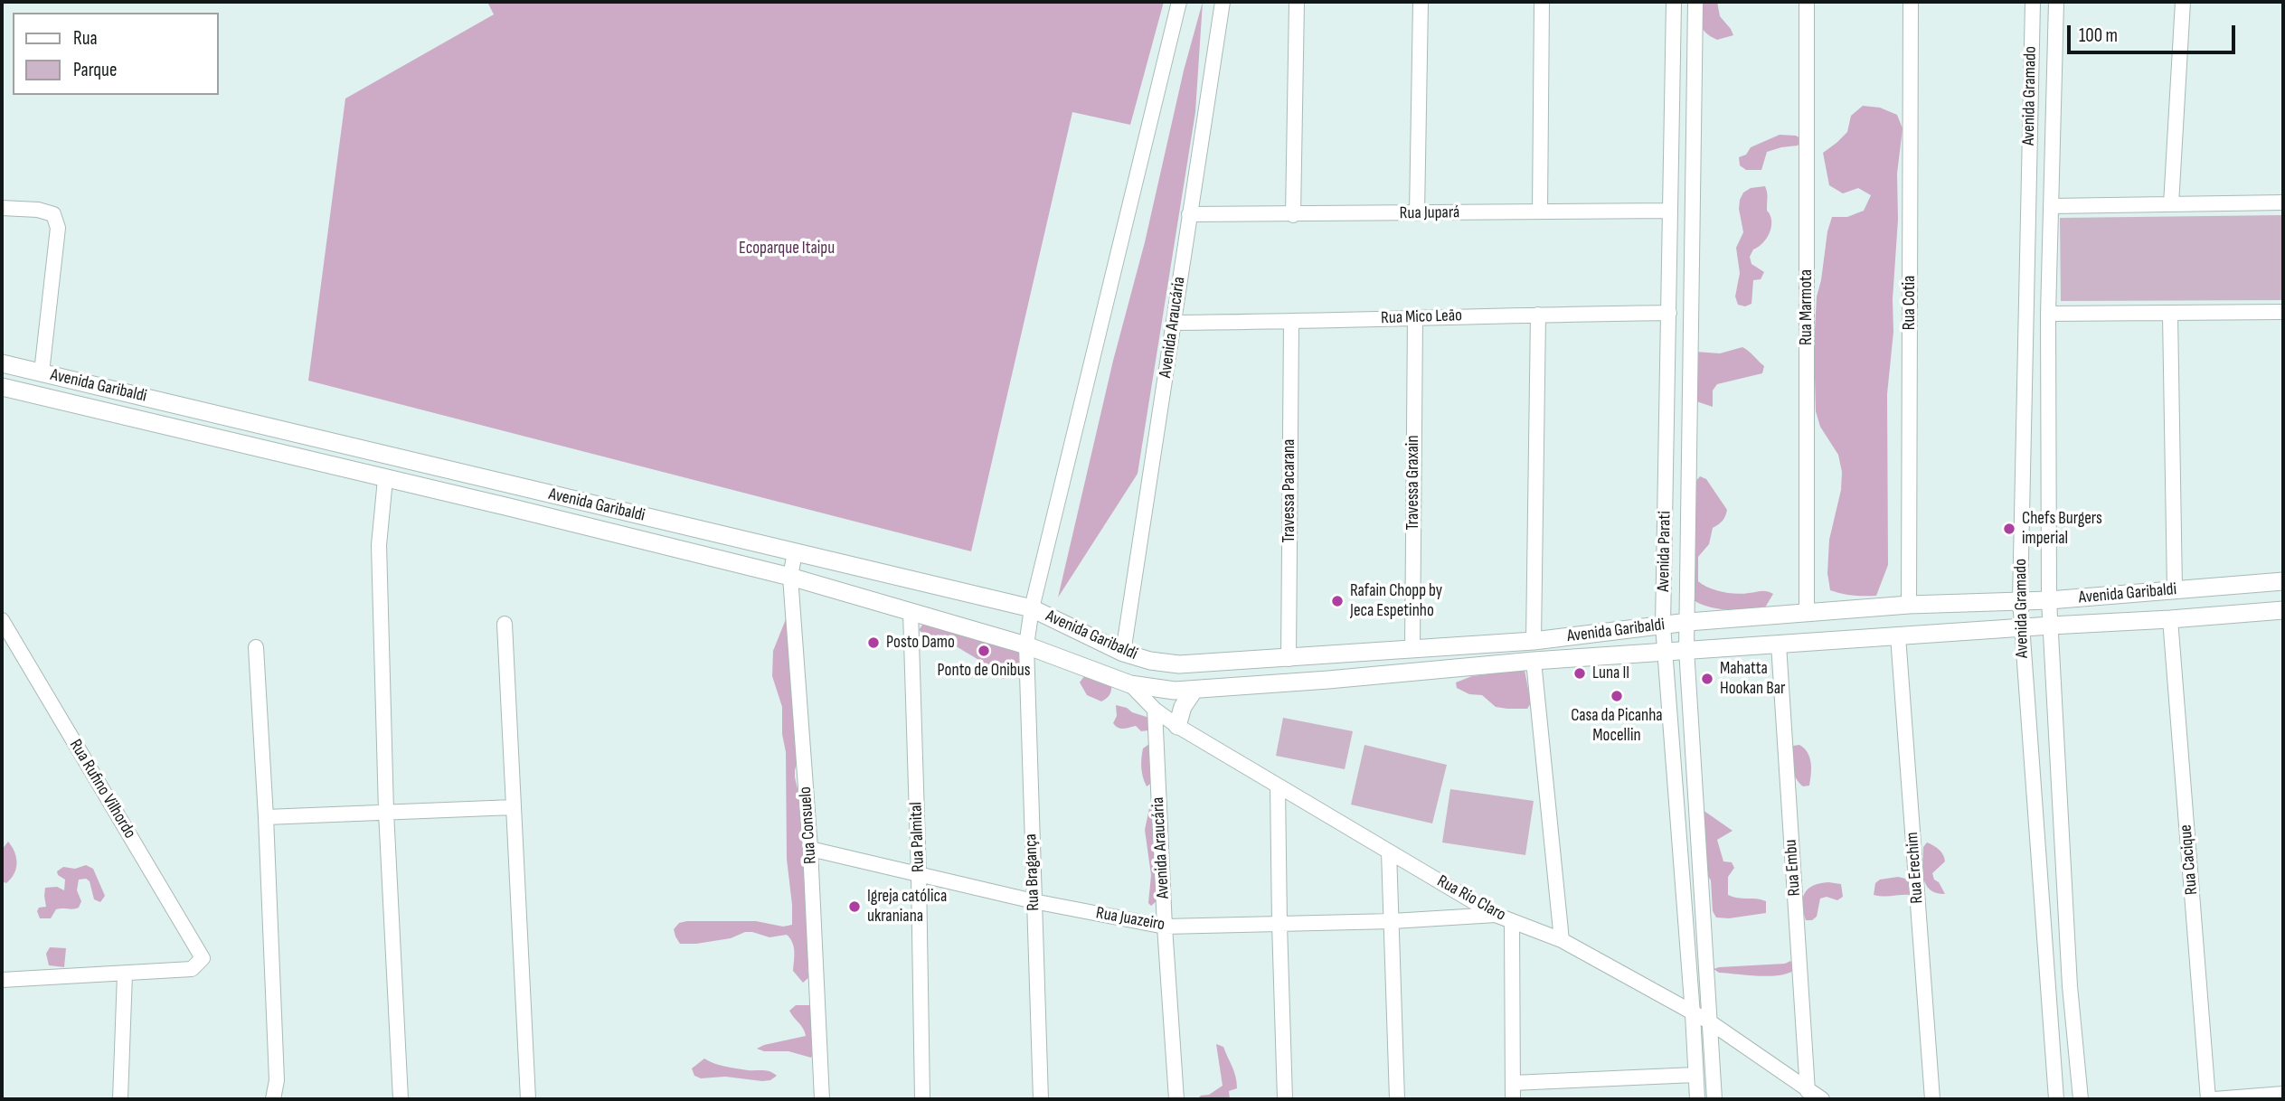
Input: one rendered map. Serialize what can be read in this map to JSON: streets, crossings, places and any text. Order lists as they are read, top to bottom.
{
  "streets": {
    "main road": ["Avenida Garibaldi"],
    "street": [
      "Avenida Gramado",
      "Rua Jupará",
      "Rua Cotia",
      "Rua Marmota",
      "Rua Mico Leão",
      "Avenida Araucária",
      "Travessa Graxain",
      "Travessa Pacarana",
      "Avenida Parati",
      "Rua Rufino Vilhordo",
      "Rua Consuelo",
      "Rua Palmital",
      "Rua Cacique",
      "Rua Embu",
      "Rua Erechim",
      "Rua Bragança",
      "Rua Rio Claro",
      "Rua Juazeiro"
    ]
  },
  "crossings": [
    ["Avenida Gramado", "Avenida Garibaldi"],
    ["Rua Jupará", "Avenida Araucária"],
    ["Rua Jupará", "Avenida Parati"],
    ["Rua Cotia", "Avenida Garibaldi"],
    ["Rua Marmota", "Avenida Garibaldi"],
    ["Rua Mico Leão", "Avenida Araucária"],
    ["Rua Mico Leão", "Travessa Graxain"],
    ["Rua Mico Leão", "Travessa Pacarana"],
    ["Rua Mico Leão", "Avenida Parati"],
    ["Avenida Araucária", "Avenida Garibaldi"],
    ["Avenida Araucária", "Rua Rio Claro"],
    ["Avenida Araucária", "Rua Juazeiro"],
    ["Avenida Garibaldi", "Travessa Graxain"],
    ["Avenida Garibaldi", "Travessa Pacarana"],
    ["Avenida Garibaldi", "Avenida Parati"],
    ["Avenida Garibaldi", "Rua Consuelo"],
    ["Avenida Garibaldi", "Rua Palmital"],
    ["Avenida Garibaldi", "Rua Cacique"],
    ["Avenida Garibaldi", "Rua Embu"],
    ["Avenida Garibaldi", "Rua Erechim"],
    ["Avenida Garibaldi", "Rua Bragança"],
    ["Avenida Garibaldi", "Rua Rio Claro"],
    ["Avenida Parati", "Rua Rio Claro"],
    ["Rua Consuelo", "Rua Juazeiro"],
    ["Rua Palmital", "Rua Juazeiro"],
    ["Rua Embu", "Rua Rio Claro"],
    ["Rua Bragança", "Rua Juazeiro"],
    ["Rua Rio Claro", "Rua Juazeiro"]
  ],
  "parks": ["Ecoparque Itaipu"],
  "places": [
    "Chefs Burgers imperial",
    "Rafain Chopp by Jeca Espetinho",
    "Posto Damo",
    "Ponto de Onibus",
    "Luna II",
    "Mahatta Hookan Bar",
    "Casa da Picanha Mocellin",
    "Igreja católica ukraniana"
  ],
  "legend": ["Rua", "Parque"],
  "scale_bar": "100 m"
}
